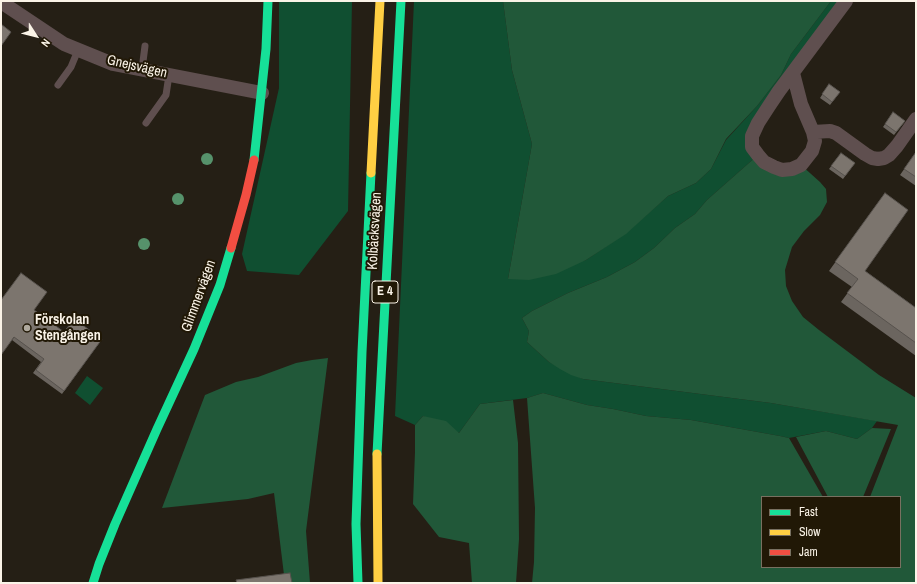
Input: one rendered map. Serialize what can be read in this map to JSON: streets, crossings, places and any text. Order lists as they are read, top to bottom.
{
  "streets": {
    "main road": ["Kolbäcksvägen", "E 4", "Glimmervägen"],
    "street": ["Gnejsvägen"]
  },
  "crossings": [
    ["Gnejsvägen", "Glimmervägen"]
  ],
  "places": ["Förskolan Stengången"],
  "legend": ["Fast", "Slow", "Jam"],
  "north": "bottom right"
}
